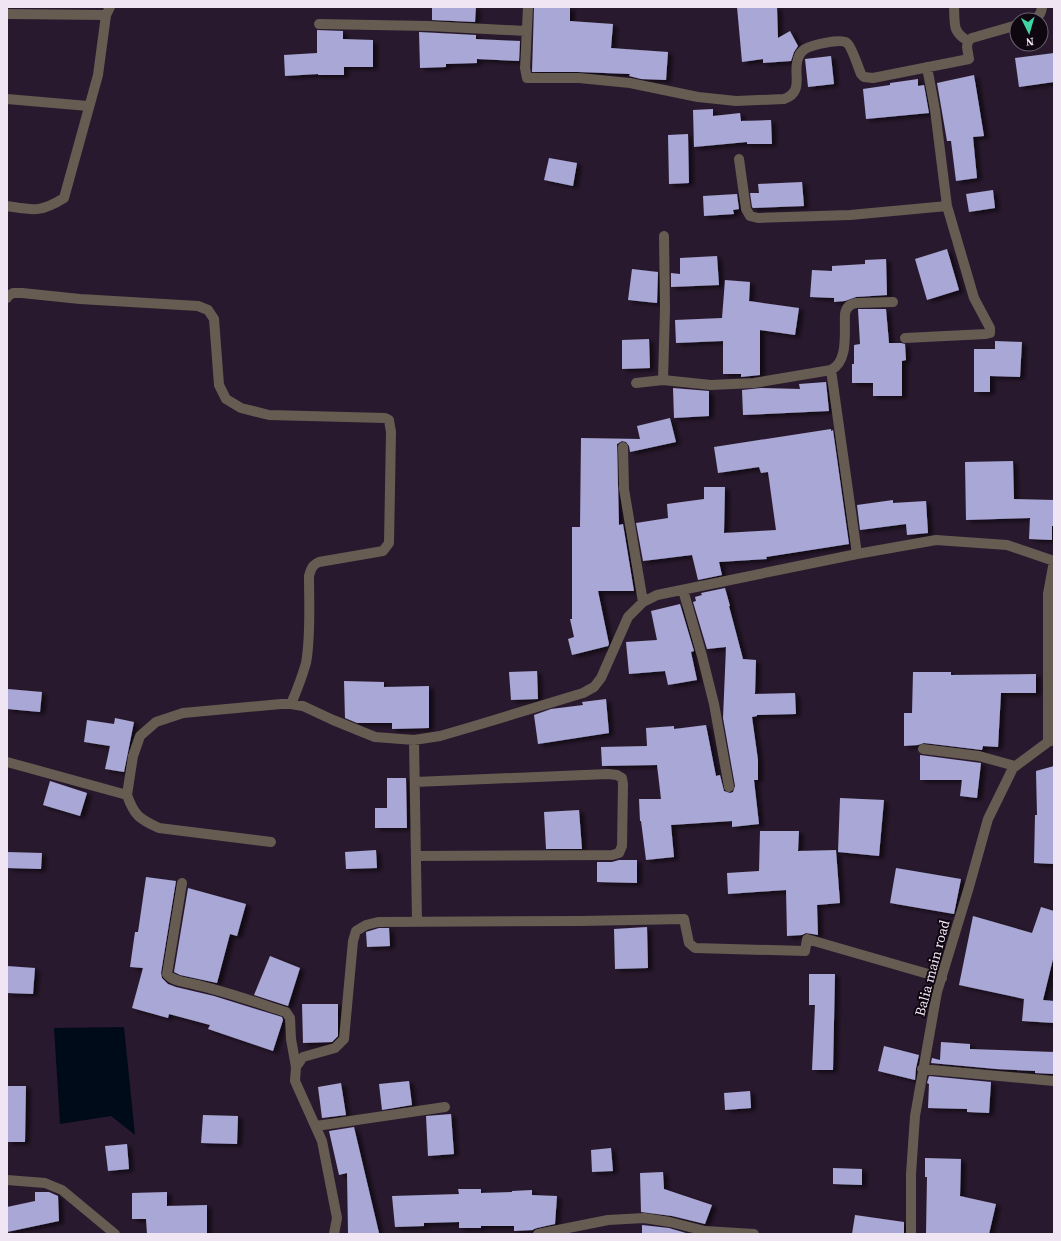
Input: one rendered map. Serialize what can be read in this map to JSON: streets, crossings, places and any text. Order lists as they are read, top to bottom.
{
  "streets": {
    "street": ["Balia main road"]
  },
  "north": "bottom"
}
